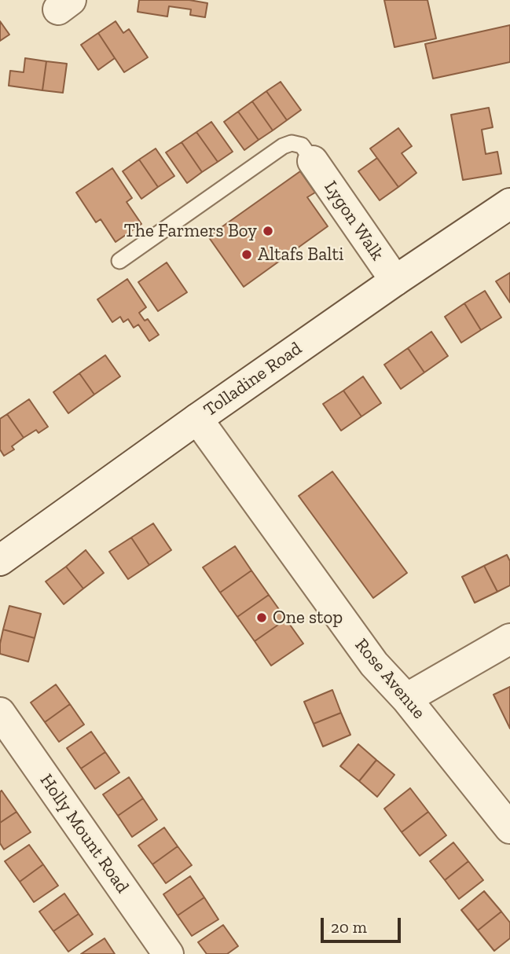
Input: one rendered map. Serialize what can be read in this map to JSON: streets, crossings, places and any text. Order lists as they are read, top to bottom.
{
  "streets": {
    "street": [
      "Lygon Walk",
      "Tolladine Road",
      "Rose Avenue",
      "Holly Mount Road"
    ]
  },
  "crossings": [
    ["Lygon Walk", "Tolladine Road"],
    ["Tolladine Road", "Rose Avenue"]
  ],
  "places": ["The Farmers Boy", "Altafs Balti", "One stop"],
  "scale_bar": "20 m"
}
